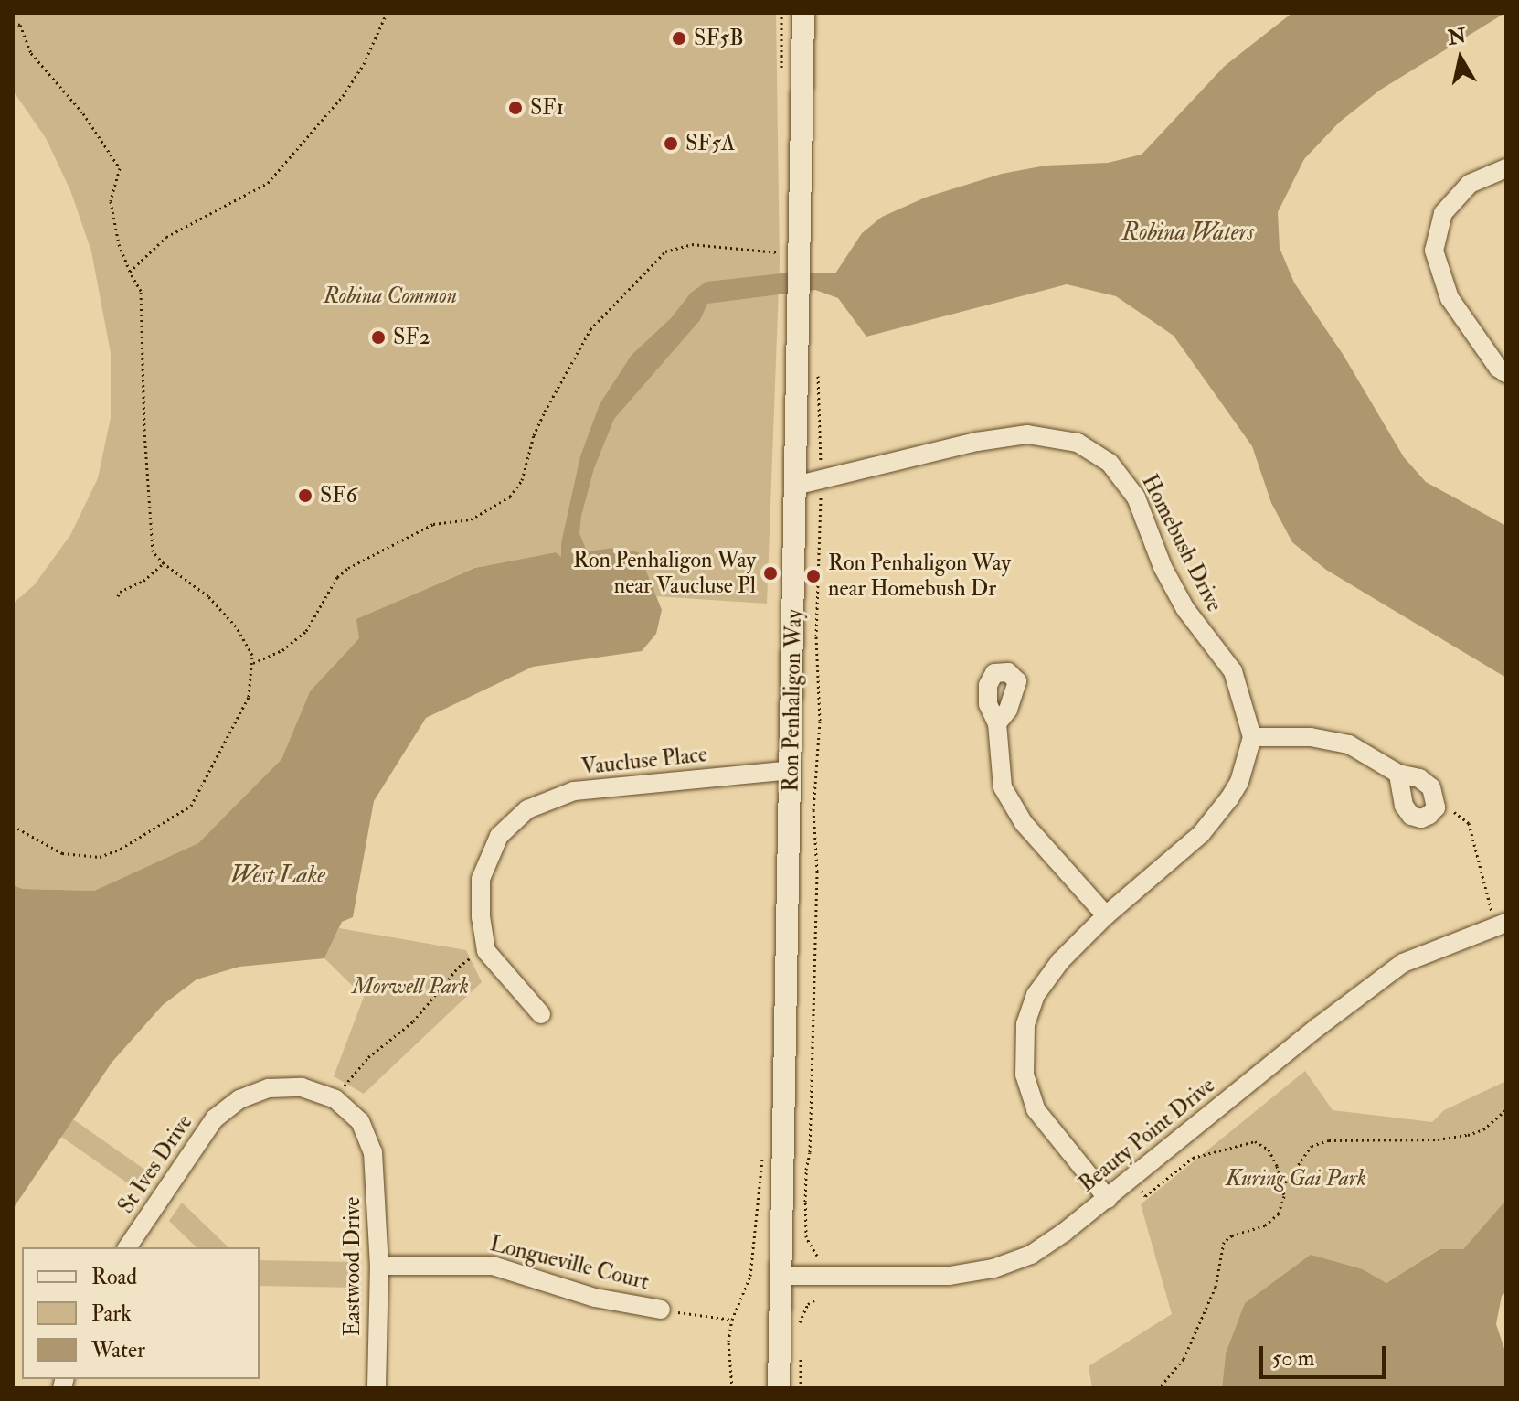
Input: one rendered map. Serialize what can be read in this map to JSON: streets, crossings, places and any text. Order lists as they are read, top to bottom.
{
  "streets": {
    "street": [
      "Homebush Drive",
      "Ron Penhaligon Way",
      "Vaucluse Place",
      "Beauty Point Drive",
      "St Ives Drive",
      "Longueville Court",
      "Eastwood Drive"
    ]
  },
  "crossings": [
    ["Homebush Drive", "Ron Penhaligon Way"],
    ["Ron Penhaligon Way", "Vaucluse Place"],
    ["Ron Penhaligon Way", "Beauty Point Drive"],
    ["St Ives Drive", "Eastwood Drive"],
    ["Longueville Court", "Eastwood Drive"]
  ],
  "water": ["Robina Waters", "West Lake"],
  "parks": ["Robina Common", "Morwell Park", "Kuring Gai Park"],
  "places": [
    "SF5B",
    "SF1",
    "SF5A",
    "SF2",
    "SF6",
    "Ron Penhaligon Way near Vaucluse Pl",
    "Ron Penhaligon Way near Homebush Dr"
  ],
  "legend": ["Road", "Park", "Water"],
  "scale_bar": "50 m",
  "north": "top"
}
